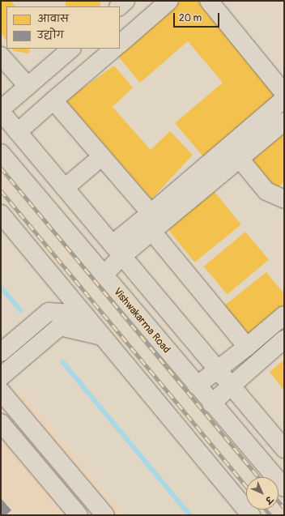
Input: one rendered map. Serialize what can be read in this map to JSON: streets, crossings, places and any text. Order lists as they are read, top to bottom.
{
  "streets": {
    "street": ["Vishwakarma Road"]
  },
  "legend": ["आवास", "उद्योग"],
  "scale_bar": "20 m",
  "north": "bottom right"
}
